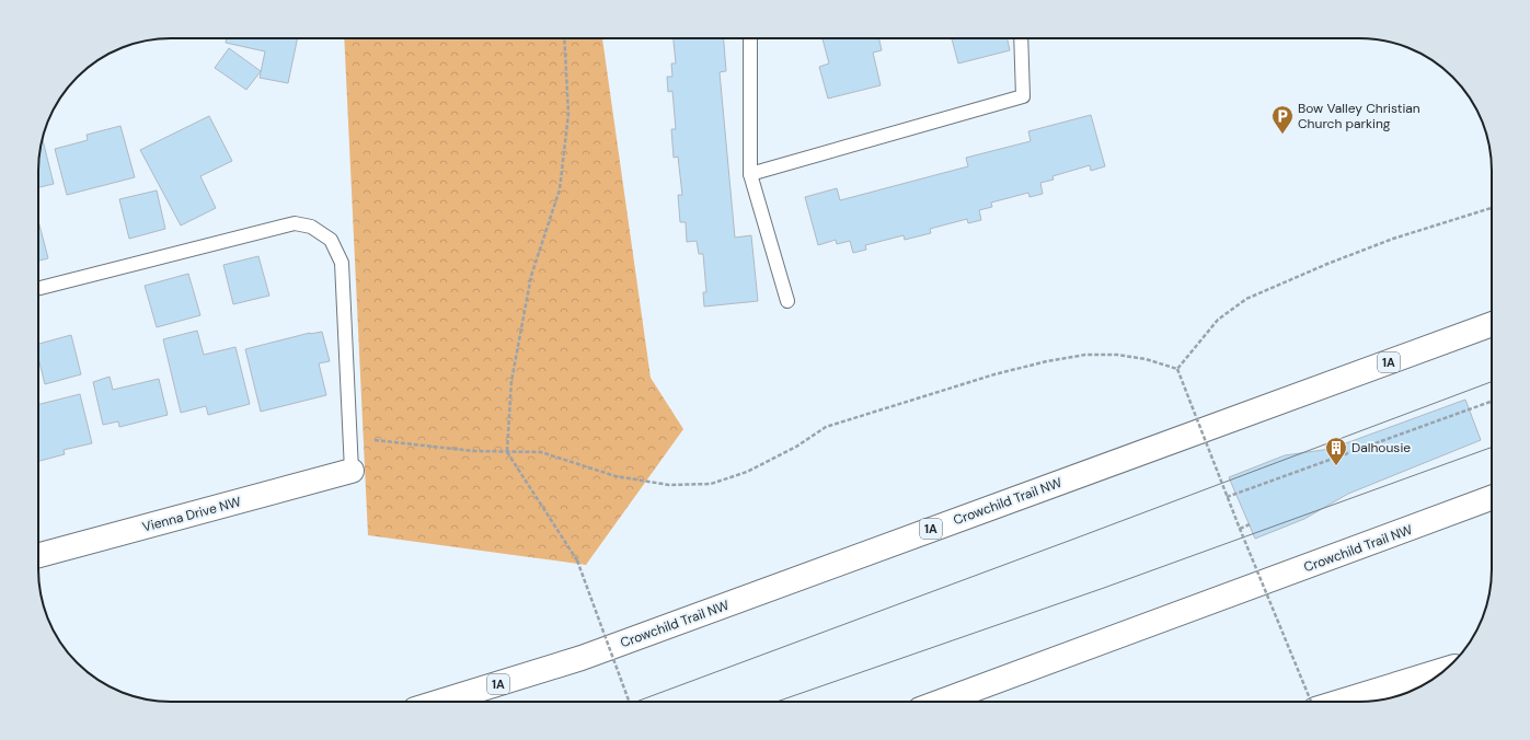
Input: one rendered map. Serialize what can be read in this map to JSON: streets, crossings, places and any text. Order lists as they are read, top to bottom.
{
  "streets": {
    "main road": ["1A", "Crowchild Trail NW", "Vienna Drive NW"]
  },
  "places": {
    "parking": ["Bow Valley Christian Church parking"],
    "building": ["Dalhousie"]
  }
}
